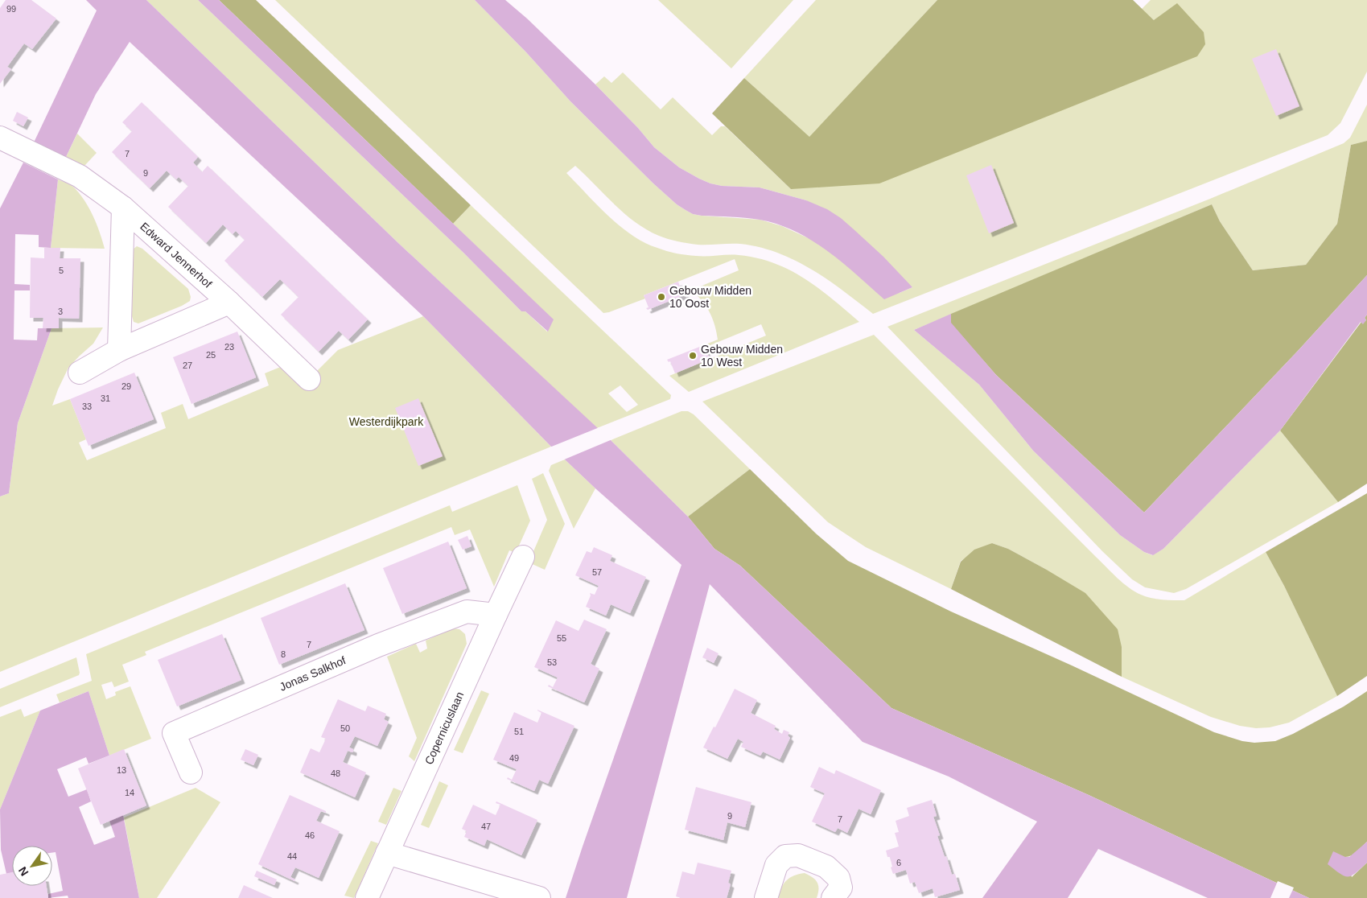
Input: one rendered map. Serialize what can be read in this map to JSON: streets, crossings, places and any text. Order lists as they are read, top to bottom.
{
  "streets": {
    "street": ["Edward Jennerhof", "Jonas Salkhof", "Copernicuslaan"]
  },
  "crossings": [
    ["Jonas Salkhof", "Copernicuslaan"]
  ],
  "parks": ["Westerdijkpark"],
  "places": ["Gebouw Midden 10 Oost", "Gebouw Midden 10 West"],
  "house_numbers": [
    "99",
    "7",
    "9",
    "5",
    "3",
    "23",
    "25",
    "27",
    "29",
    "31",
    "33",
    "57",
    "55",
    "7",
    "8",
    "53",
    "50",
    "51",
    "49",
    "13",
    "48",
    "14",
    "9",
    "7",
    "47",
    "46",
    "44",
    "6"
  ],
  "north": "bottom left"
}
